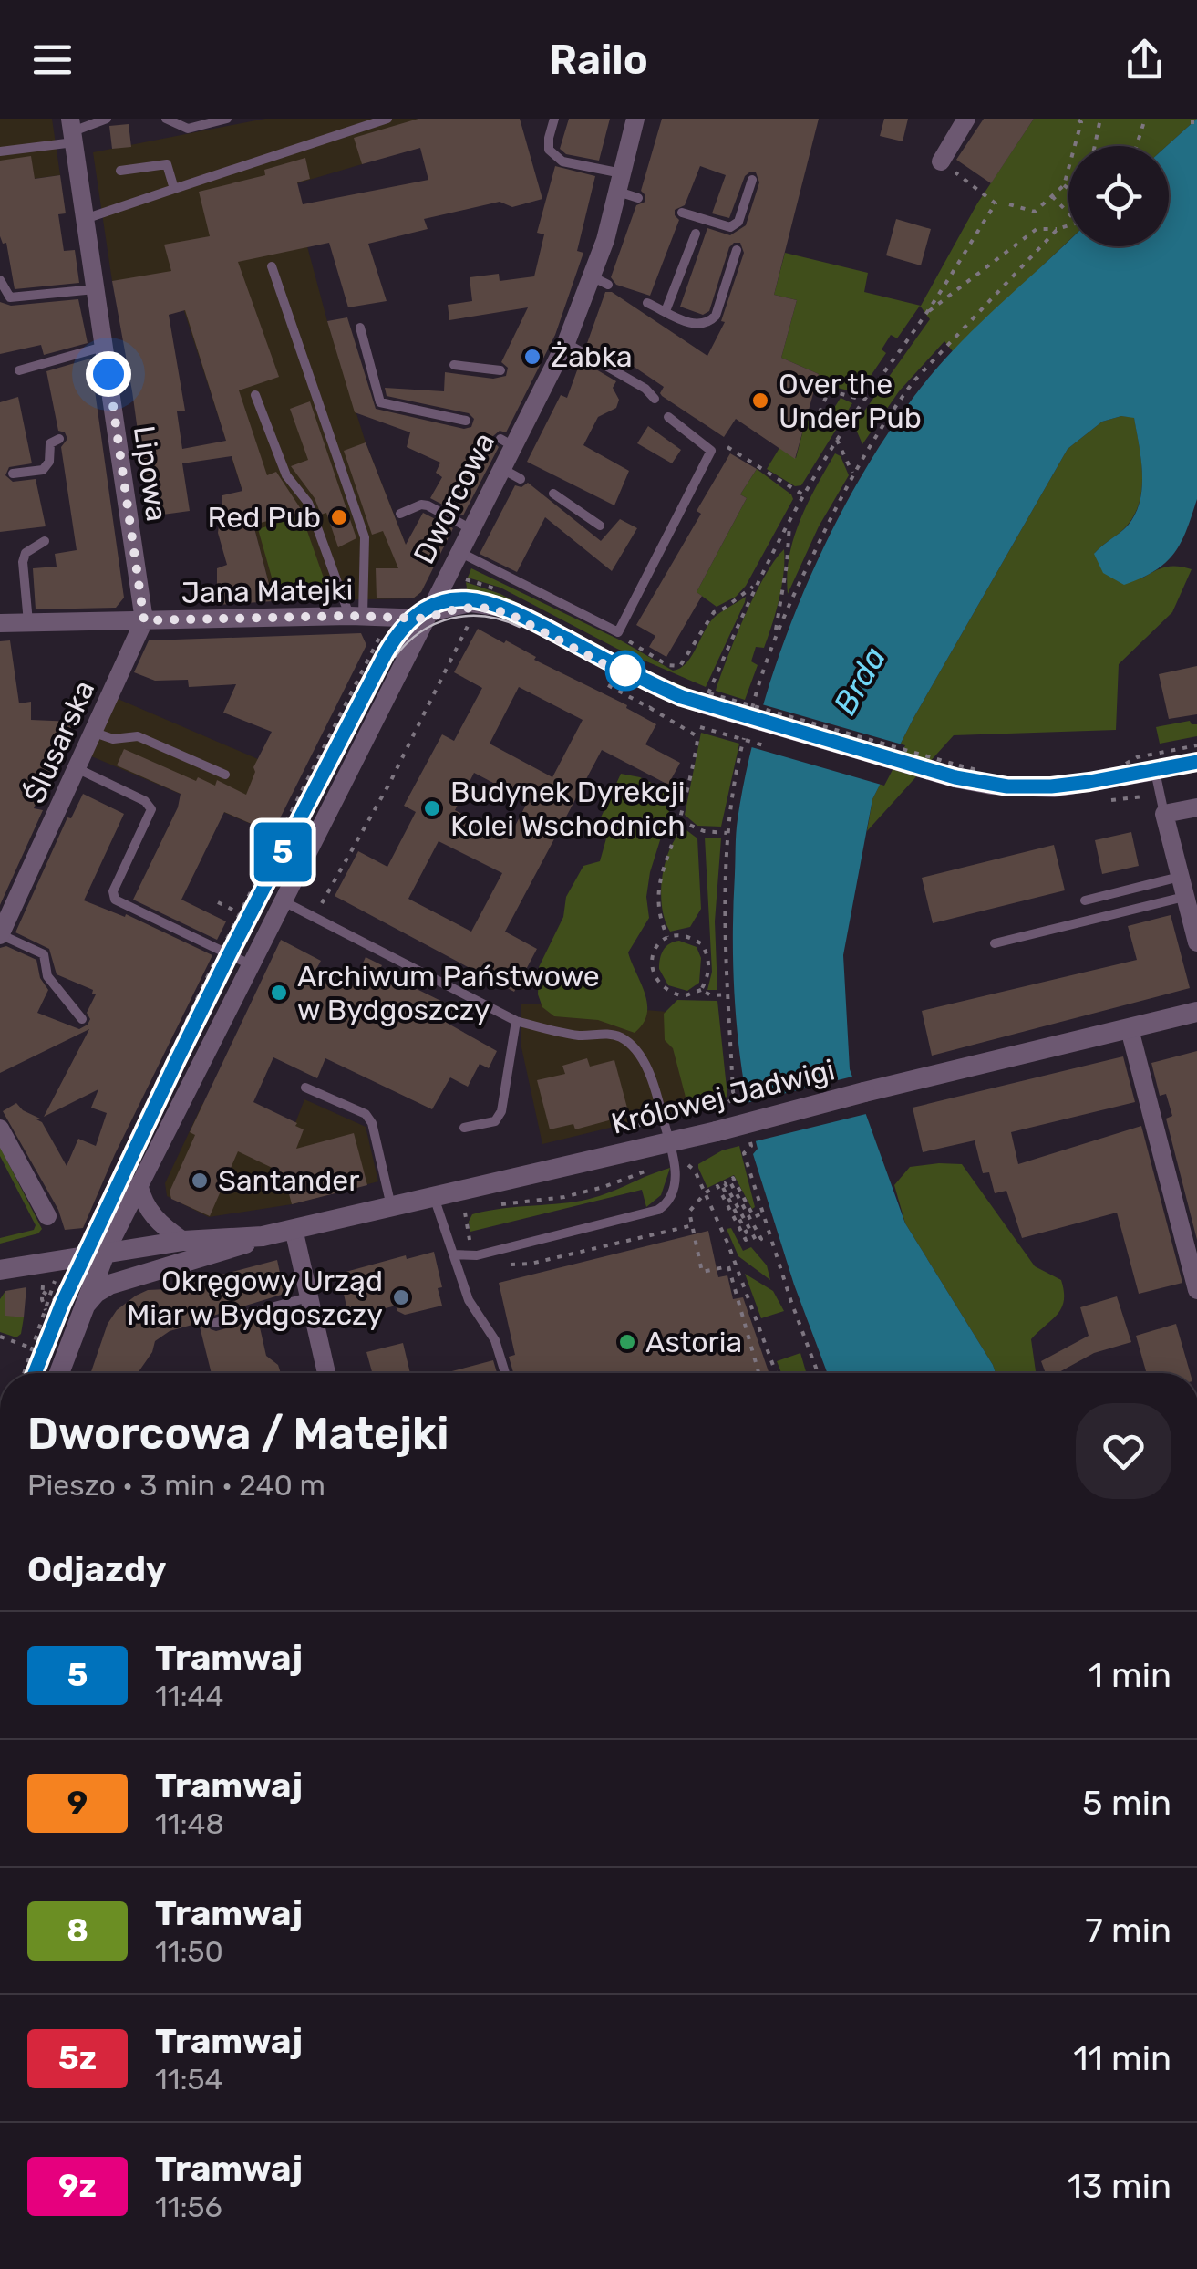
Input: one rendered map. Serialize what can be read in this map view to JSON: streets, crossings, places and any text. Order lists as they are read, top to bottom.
{
  "streets": {
    "street": [
      "Lipowa",
      "Dworcowa",
      "Jana Matejki",
      "Ślusarska",
      "Królowej Jadwigi"
    ]
  },
  "crossings": [
    ["Lipowa", "Jana Matejki"],
    ["Lipowa", "Ślusarska"],
    ["Dworcowa", "Jana Matejki"],
    ["Dworcowa", "Królowej Jadwigi"],
    ["Jana Matejki", "Ślusarska"]
  ],
  "water": ["Brda"],
  "places": [
    "Żabka",
    "Over the Under Pub",
    "Red Pub",
    "Budynek Dyrekcji Kolei Wschodnich",
    "Archiwum Państwowe w Bydgoszczy",
    "Santander",
    "Okręgowy Urząd Miar w Bydgoszczy",
    "Astoria"
  ],
  "lines": ["tram line 5"],
  "page": {
    "header": "Railo",
    "on_map": "5",
    "heading": [
      ["Dworcowa / Matejki", "Pieszo · 3 min · 240 m"],
      "Odjazdy"
    ],
    "list": [
      {
        "mark": "5",
        "name": "Tramwaj",
        "note": "11:44",
        "value": "1 min"
      },
      {
        "mark": "9",
        "name": "Tramwaj",
        "note": "11:48",
        "value": "5 min"
      },
      {
        "mark": "8",
        "name": "Tramwaj",
        "note": "11:50",
        "value": "7 min"
      },
      {
        "mark": "5z",
        "name": "Tramwaj",
        "note": "11:54",
        "value": "11 min"
      },
      {
        "mark": "9z",
        "name": "Tramwaj",
        "note": "11:56",
        "value": "13 min"
      }
    ]
  }
}
